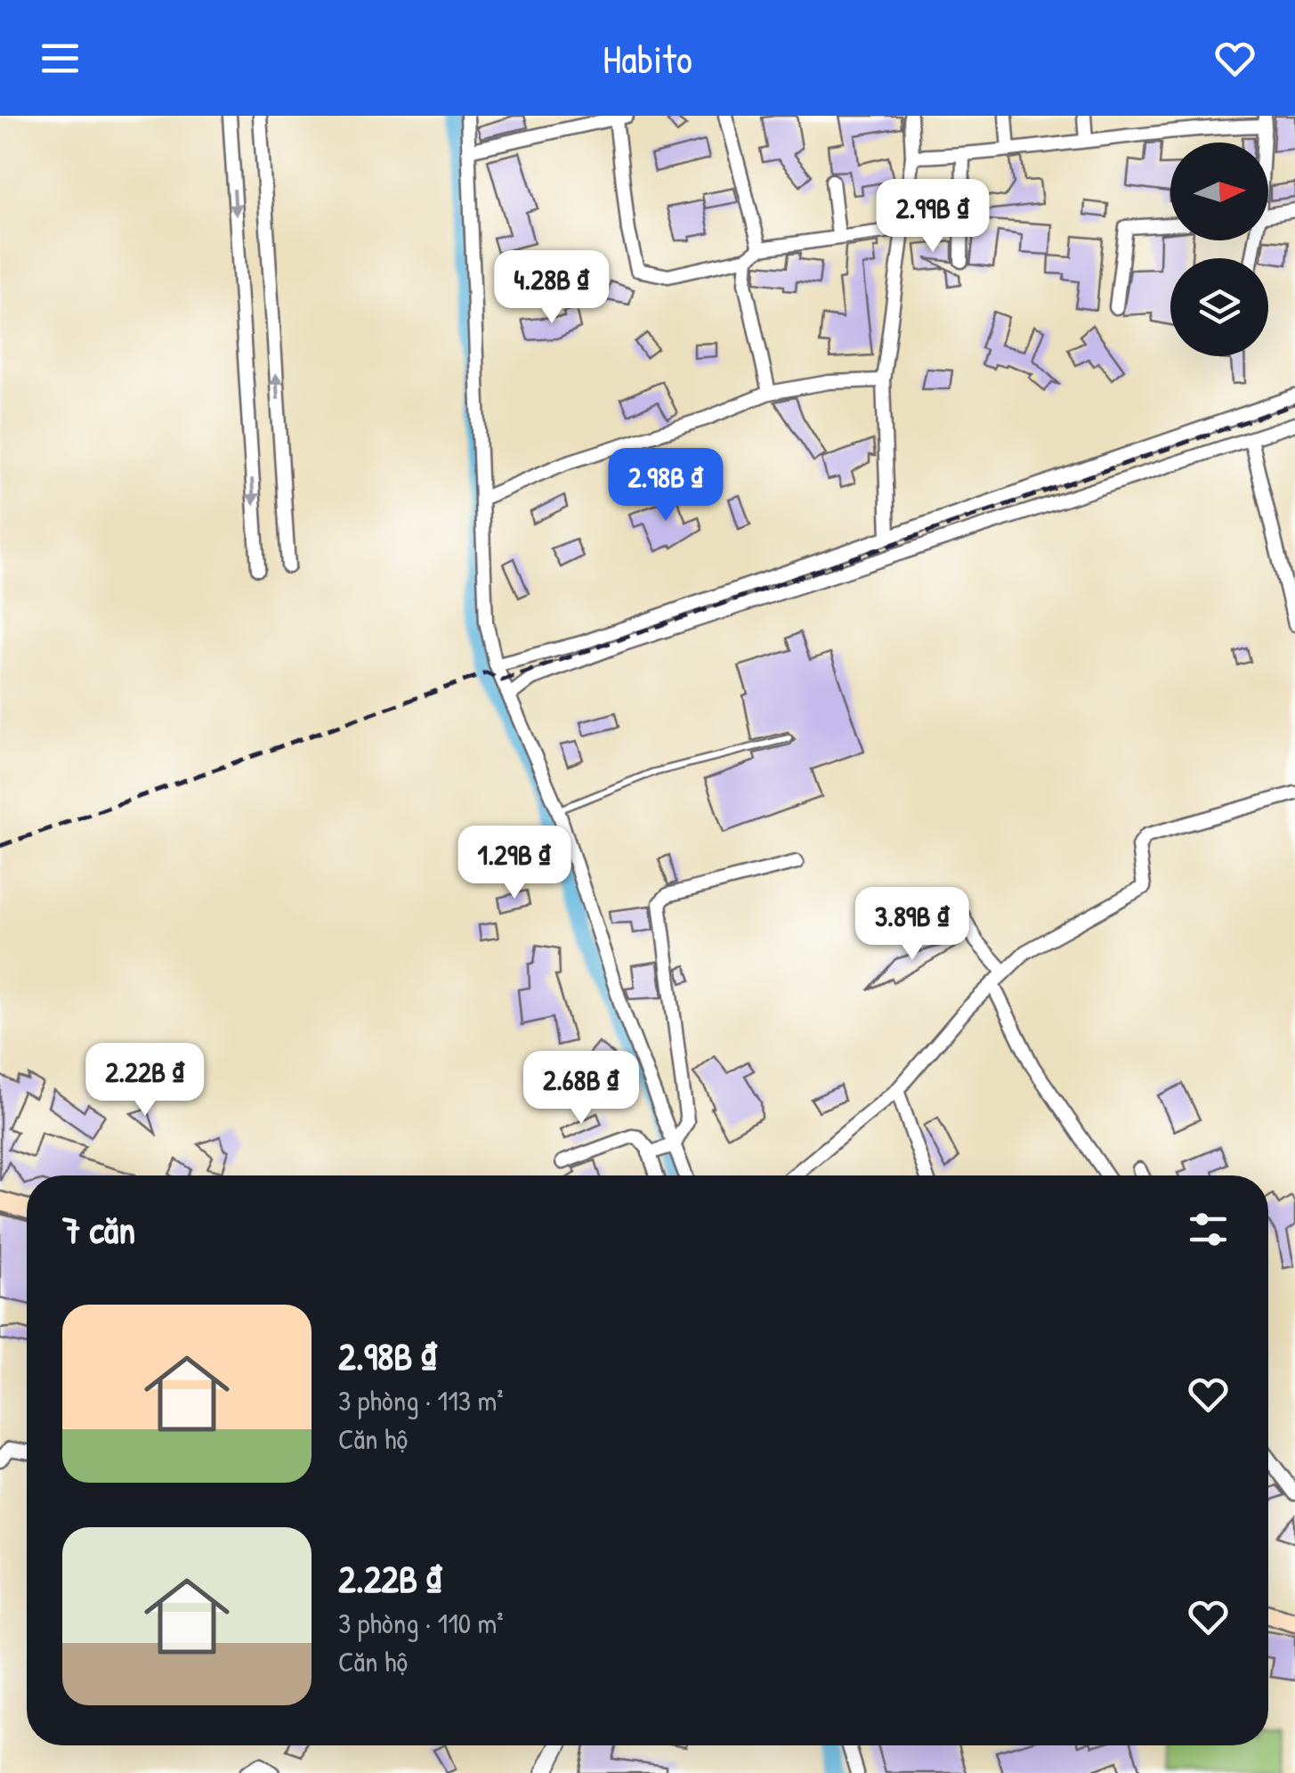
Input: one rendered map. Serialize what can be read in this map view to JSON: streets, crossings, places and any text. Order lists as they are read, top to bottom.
{
  "north": "right",
  "page": {
    "header": "Habito",
    "price": [
      "2.99B ₫",
      "4.28B ₫",
      "2.98B ₫",
      "1.29B ₫",
      "3.89B ₫",
      "2.22B ₫",
      "2.68B ₫"
    ],
    "heading": "7 căn",
    "list": [
      {
        "name": "2.98B ₫",
        "note": "3 phòng · 113 m² · Căn hộ"
      },
      {
        "name": "2.22B ₫",
        "note": "3 phòng · 110 m² · Căn hộ"
      }
    ]
  }
}
